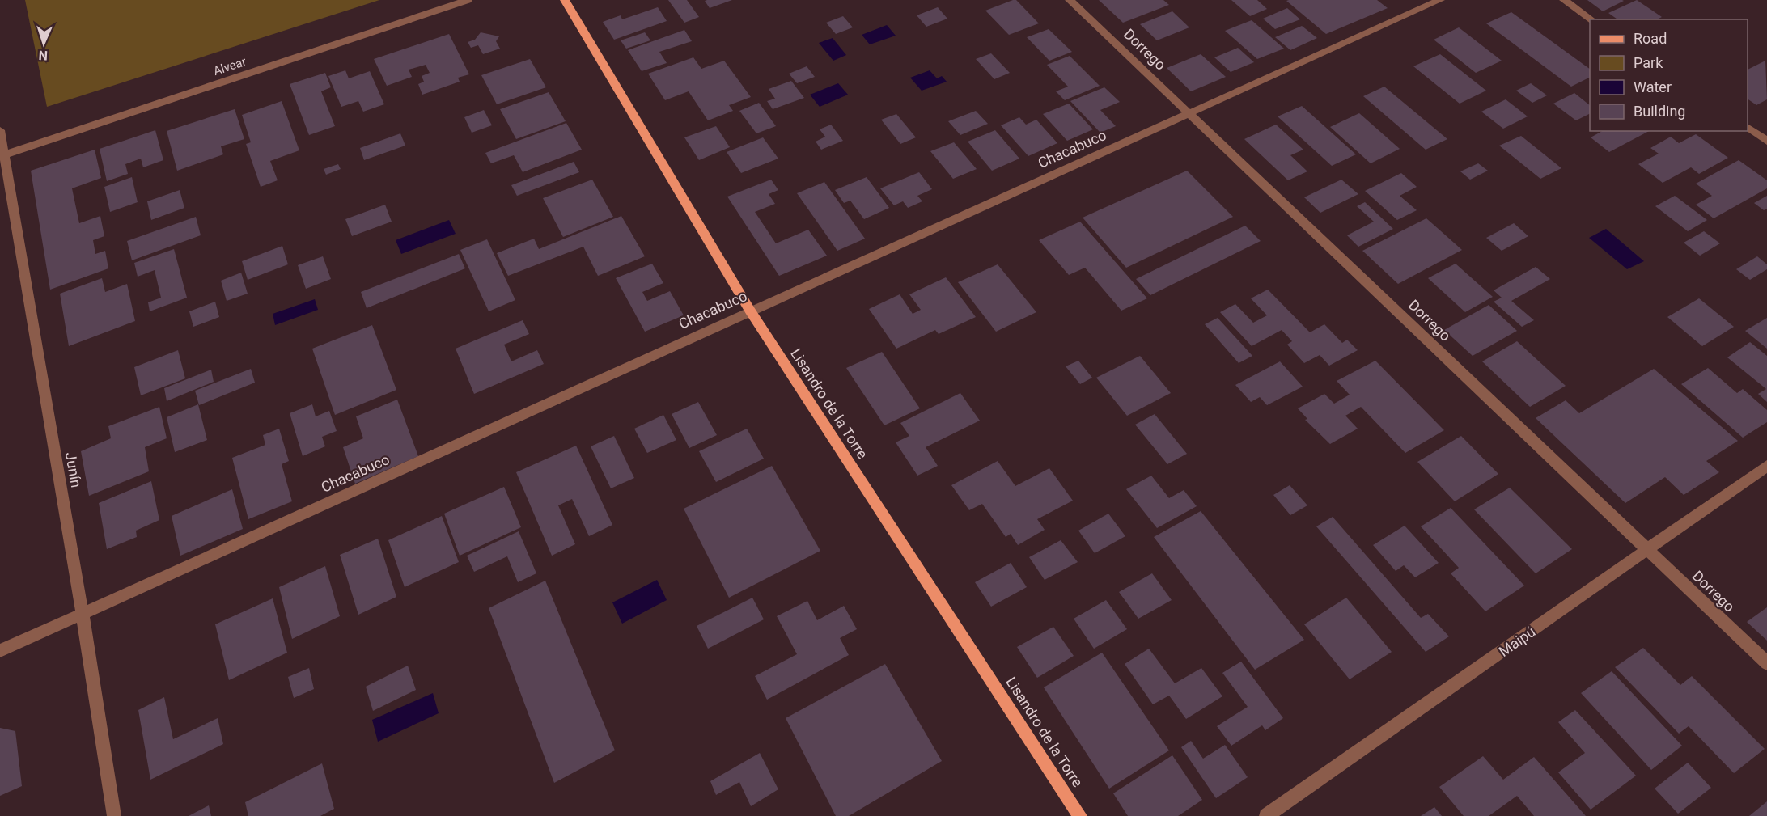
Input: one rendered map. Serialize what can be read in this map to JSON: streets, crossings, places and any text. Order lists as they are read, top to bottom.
{
  "streets": {
    "main road": ["Lisandro de la Torre"],
    "street": [
      "Dorrego",
      "Alvear",
      "Chacabuco",
      "Junín",
      "Maipú"
    ]
  },
  "crossings": [
    ["Dorrego", "Chacabuco"],
    ["Dorrego", "Maipú"],
    ["Alvear", "Junín"],
    ["Chacabuco", "Lisandro de la Torre"],
    ["Chacabuco", "Junín"]
  ],
  "legend": [
    "Road",
    "Park",
    "Water",
    "Building"
  ],
  "north": "bottom"
}
